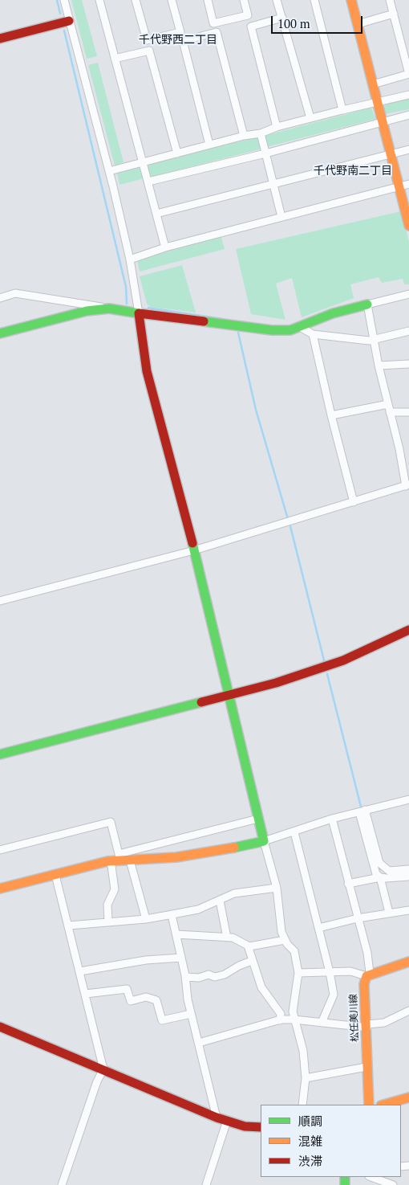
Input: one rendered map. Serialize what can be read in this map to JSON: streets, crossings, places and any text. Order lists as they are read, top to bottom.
{
  "streets": {
    "street": ["松任美川線"]
  },
  "districts": ["千代野西二丁目", "千代野南二丁目"],
  "legend": ["順調", "混雑", "渋滞"],
  "scale_bar": "100 m"
}
